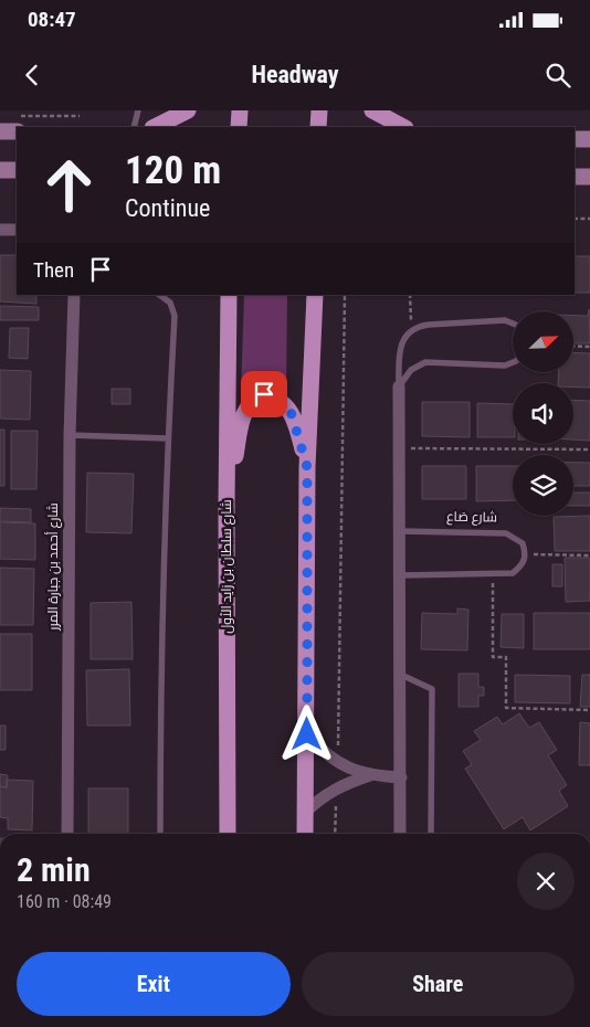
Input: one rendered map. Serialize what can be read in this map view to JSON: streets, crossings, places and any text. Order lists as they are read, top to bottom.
{
  "streets": {
    "main road": ["شارع سلطان بن زايد الأول"],
    "street": ["شارع أحمد بن جبارة المرر"],
    "lane": ["شارع صَاع"]
  },
  "north": "top right",
  "page": {
    "status": "08:47",
    "header": "Headway",
    "turn": ["120 m", "Continue"],
    "then": "Then",
    "heading": ["2 min", "160 m · 08:49"],
    "buttons": ["Exit", "Share"]
  }
}
